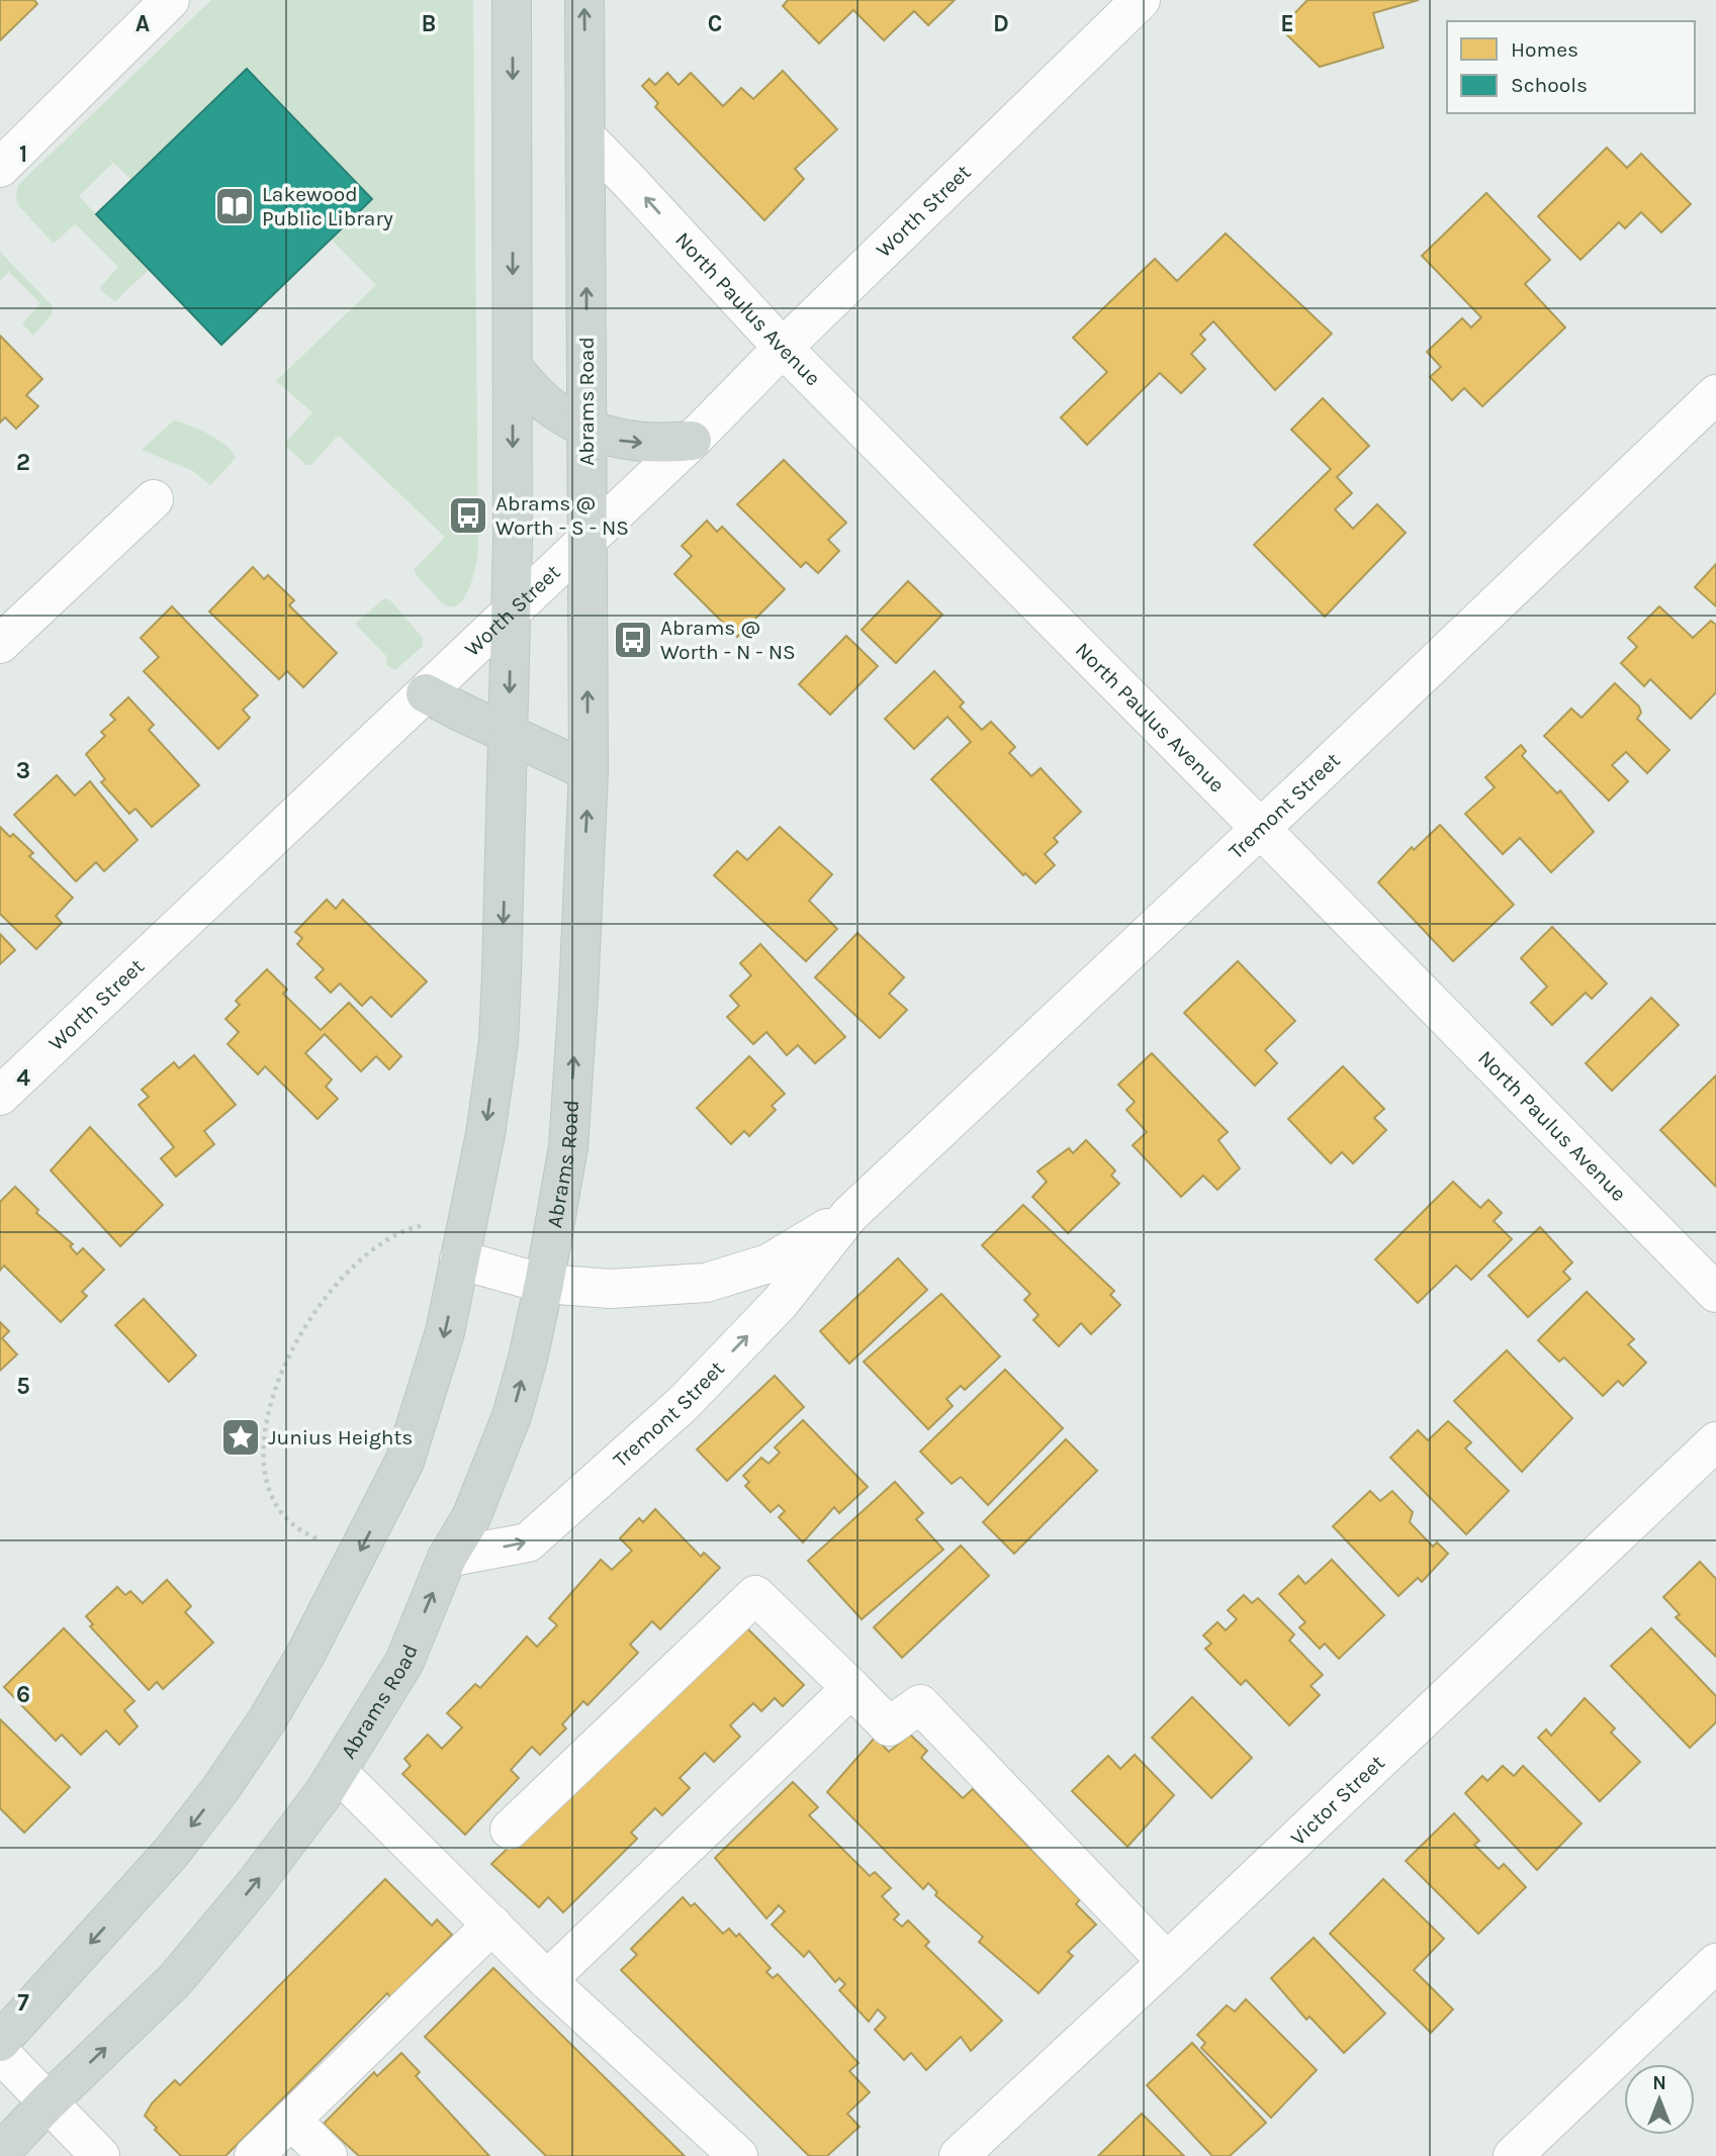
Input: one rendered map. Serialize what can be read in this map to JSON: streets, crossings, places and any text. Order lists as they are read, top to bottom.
{
  "streets": {
    "main road": ["Abrams Road"],
    "street": [
      "Worth Street",
      "North Paulus Avenue",
      "Tremont Street",
      "Victor Street"
    ]
  },
  "crossings": [
    ["Worth Street", "North Paulus Avenue"],
    ["Worth Street", "Abrams Road"],
    ["North Paulus Avenue", "Abrams Road"],
    ["North Paulus Avenue", "Tremont Street"],
    ["Abrams Road", "Tremont Street"]
  ],
  "places": {
    "library": ["Lakewood Public Library"],
    "bus stop": ["Abrams @ Worth - S - NS", "Abrams @ Worth - N - NS"],
    "place": ["Junius Heights"]
  },
  "legend": ["Homes", "Schools"],
  "north": "top",
  "grid": {
    "columns": [
      "A",
      "B",
      "C",
      "D",
      "E"
    ],
    "rows": [
      "1",
      "2",
      "3",
      "4",
      "5",
      "6",
      "7"
    ]
  }
}
